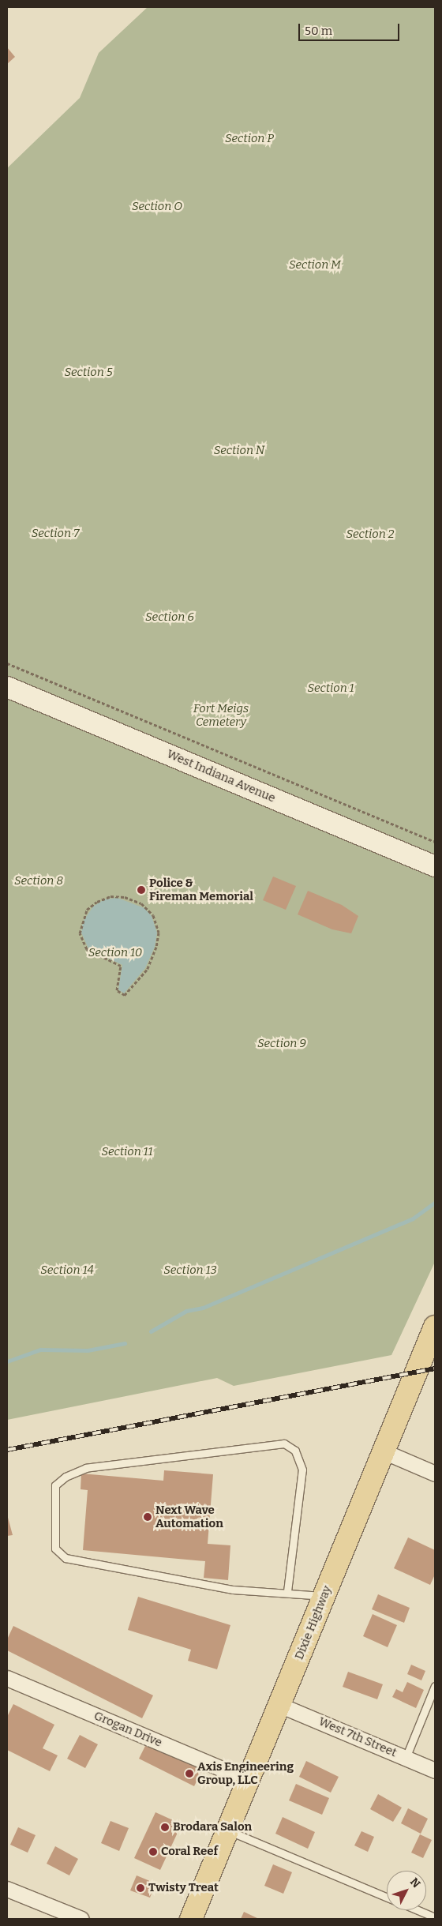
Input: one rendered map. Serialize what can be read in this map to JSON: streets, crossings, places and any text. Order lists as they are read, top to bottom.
{
  "streets": {
    "main road": ["West Indiana Avenue", "Dixie Highway"],
    "street": ["Grogan Drive", "West 7th Street"]
  },
  "crossings": [
    ["Dixie Highway", "Grogan Drive"],
    ["Dixie Highway", "West 7th Street"]
  ],
  "parks": [
    "Section P",
    "Section O",
    "Section M",
    "Section 5",
    "Section N",
    "Section 7",
    "Section 2",
    "Section 6",
    "Section 1",
    "Fort Meigs Cemetery",
    "Section 8",
    "Section 10",
    "Section 9",
    "Section 11",
    "Section 14",
    "Section 13"
  ],
  "places": [
    "Police & Fireman Memorial",
    "Next Wave Automation",
    "Axis Engineering Group, LLC",
    "Brodara Salon",
    "Coral Reef",
    "Twisty Treat"
  ],
  "scale_bar": "50 m",
  "north": "top right"
}
